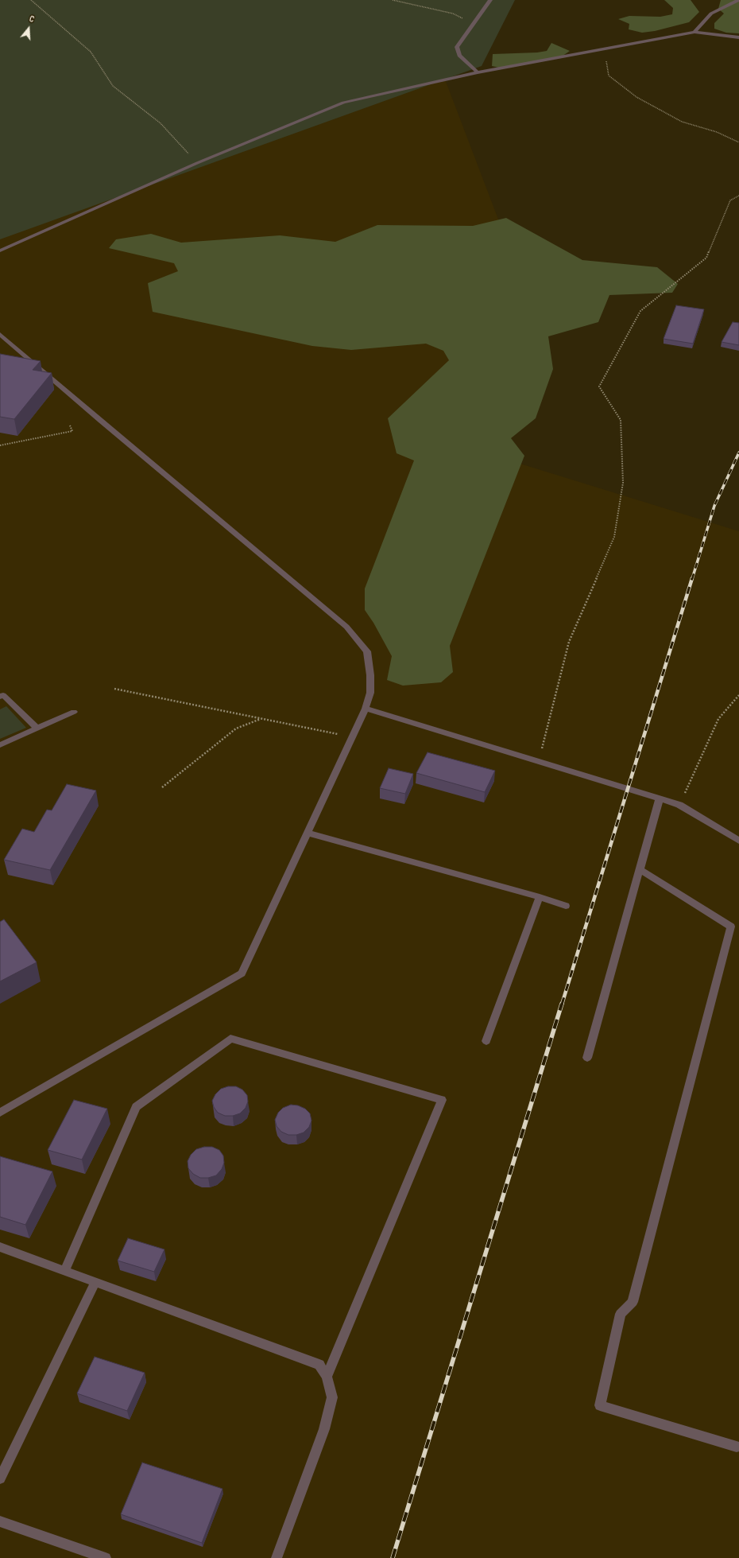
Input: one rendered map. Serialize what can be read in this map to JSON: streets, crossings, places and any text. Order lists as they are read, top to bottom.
{
  "north": "top"
}
